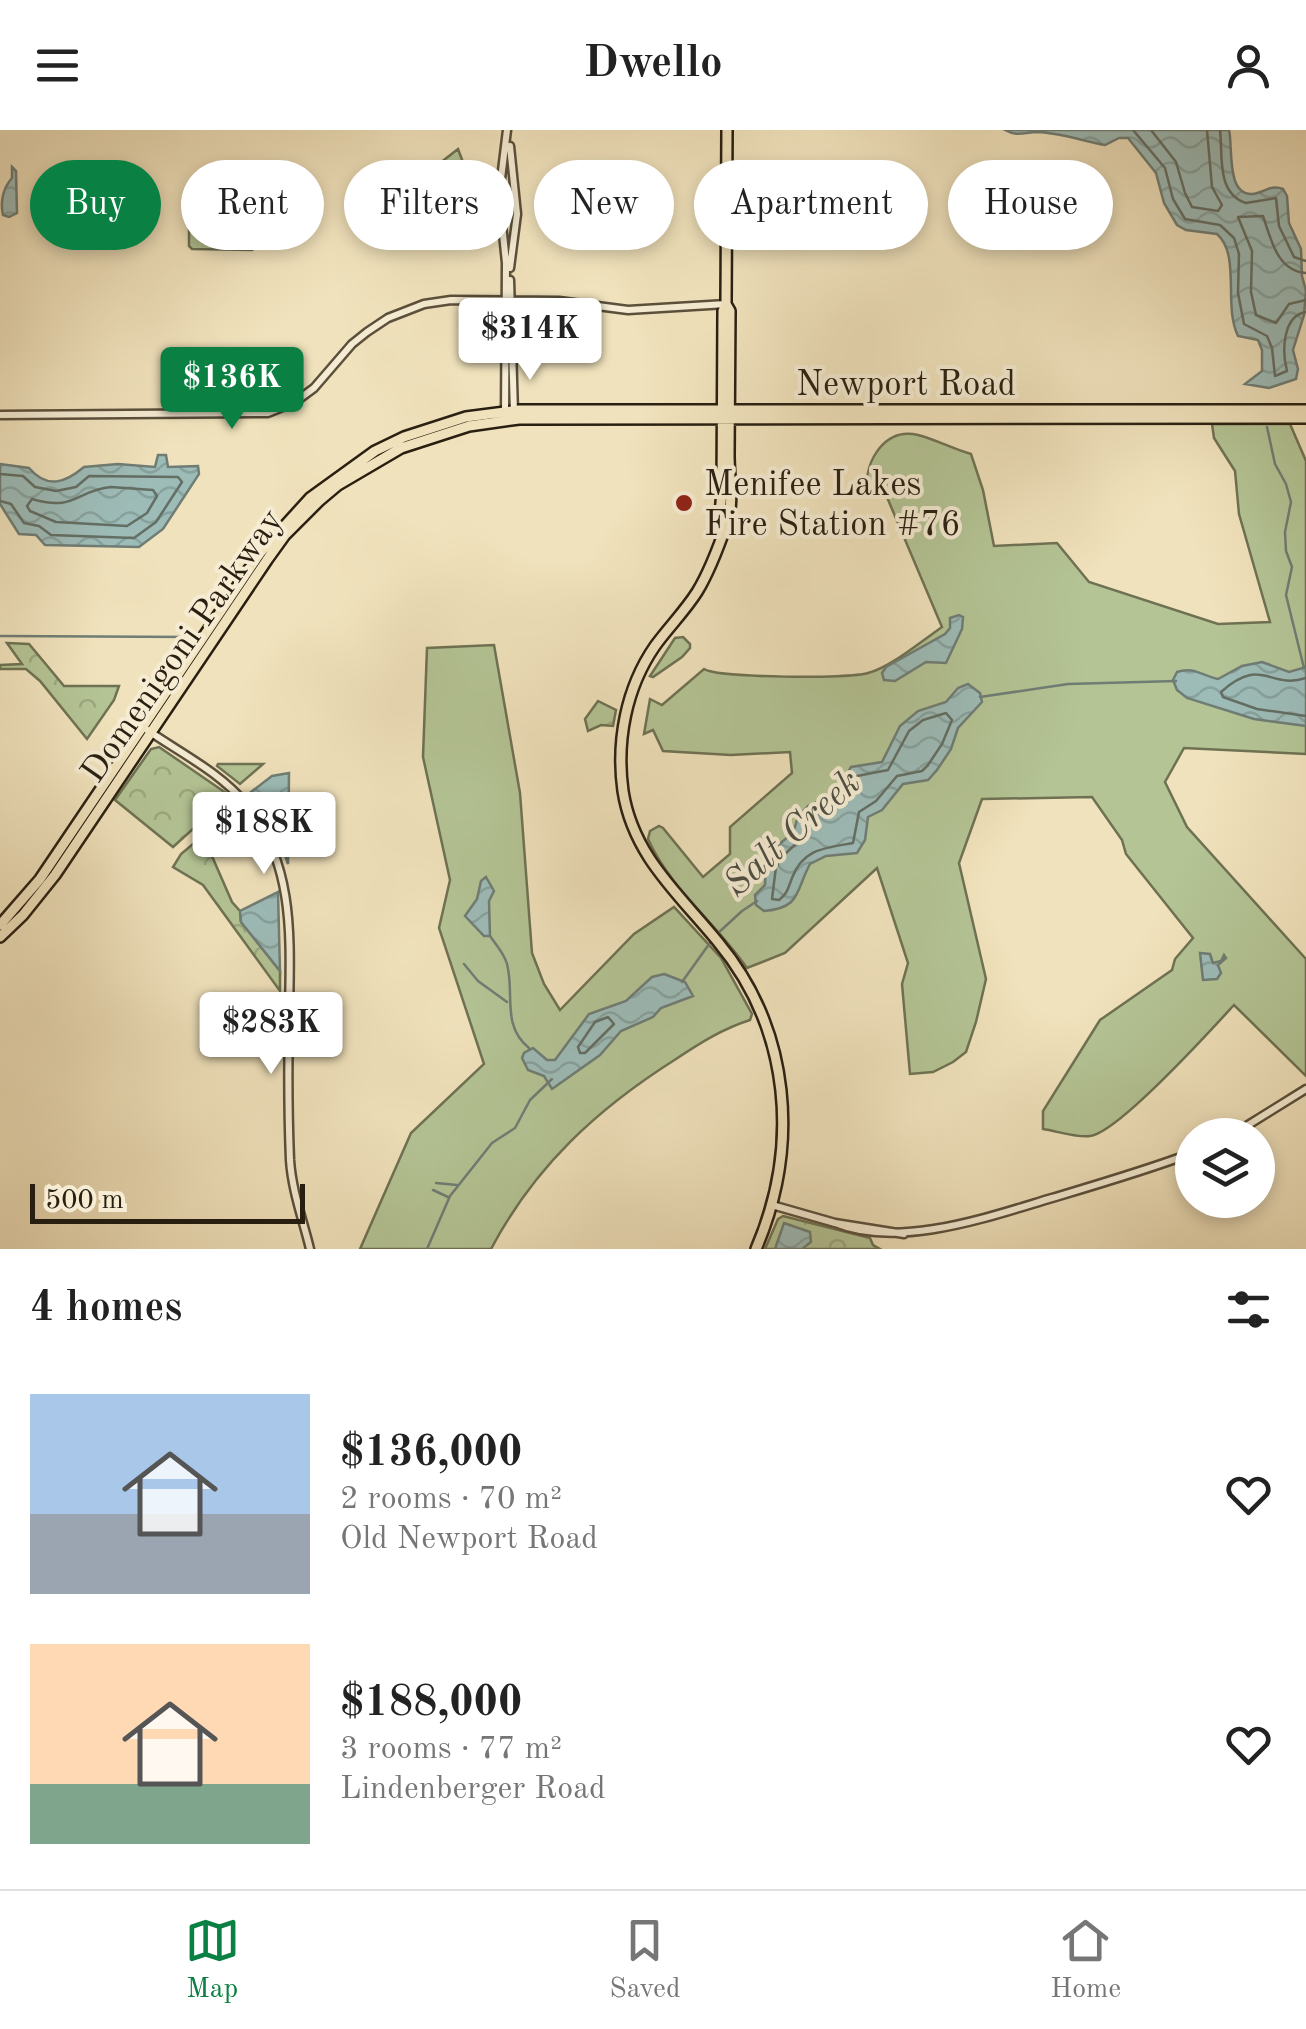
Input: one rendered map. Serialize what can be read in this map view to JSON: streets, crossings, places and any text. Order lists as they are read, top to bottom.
{
  "streets": {
    "main road": ["Newport Road", "Domenigoni Parkway"]
  },
  "crossings": [
    ["Newport Road", "Domenigoni Parkway"]
  ],
  "water": ["Salt Creek"],
  "places": ["Menifee Lakes Fire Station #76"],
  "scale_bar": "500 m",
  "page": {
    "header": "Dwello",
    "chip": [
      "Buy",
      "Rent",
      "Filters",
      "New",
      "Apartment",
      "House"
    ],
    "price": [
      "$314K",
      "$136K",
      "$188K",
      "$283K"
    ],
    "scale": "500 m",
    "heading": "4 homes",
    "list": [
      {
        "name": "$136,000",
        "note": "2 rooms · 70 m² · Old Newport Road"
      },
      {
        "name": "$188,000",
        "note": "3 rooms · 77 m² · Lindenberger Road"
      }
    ],
    "tabs": ["Map", "Saved", "Home"]
  }
}
